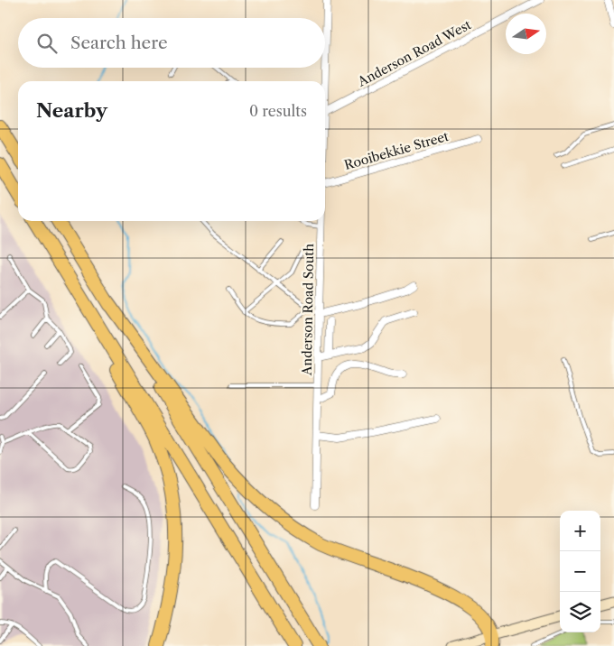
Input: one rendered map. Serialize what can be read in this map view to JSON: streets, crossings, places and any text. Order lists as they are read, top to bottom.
{
  "streets": {
    "street": ["Anderson Road West", "Rooibekkie Street", "Anderson Road South"]
  },
  "north": "right",
  "page": {
    "search": "Search here",
    "heading": ["Nearby", "0 results"],
    "map_buttons": ["+", "−"]
  }
}
